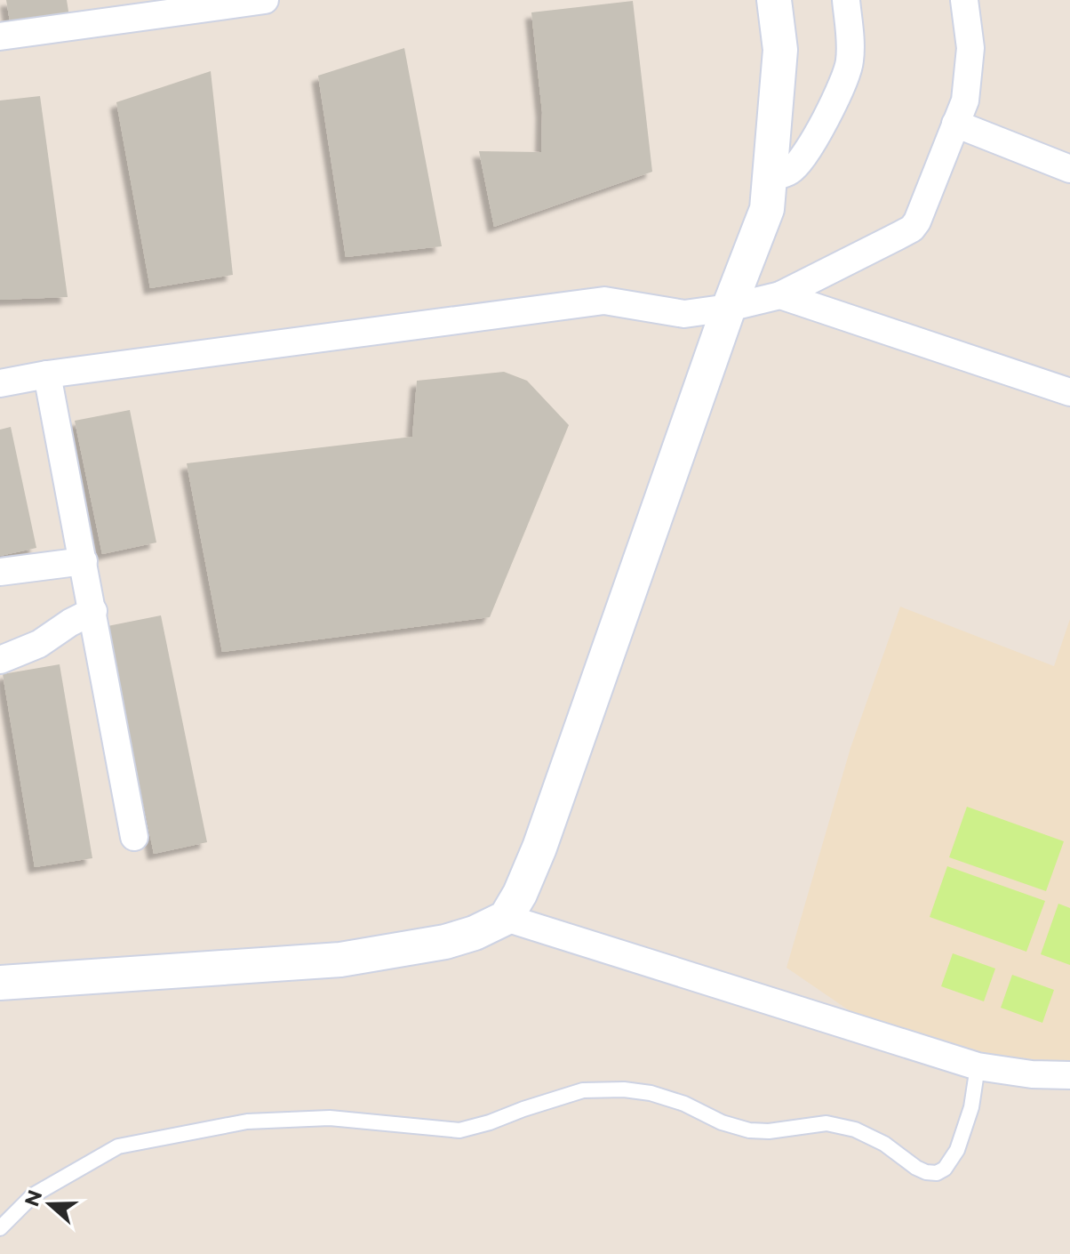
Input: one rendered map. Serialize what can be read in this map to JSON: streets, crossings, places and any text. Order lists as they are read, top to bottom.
{
  "north": "left"
}
